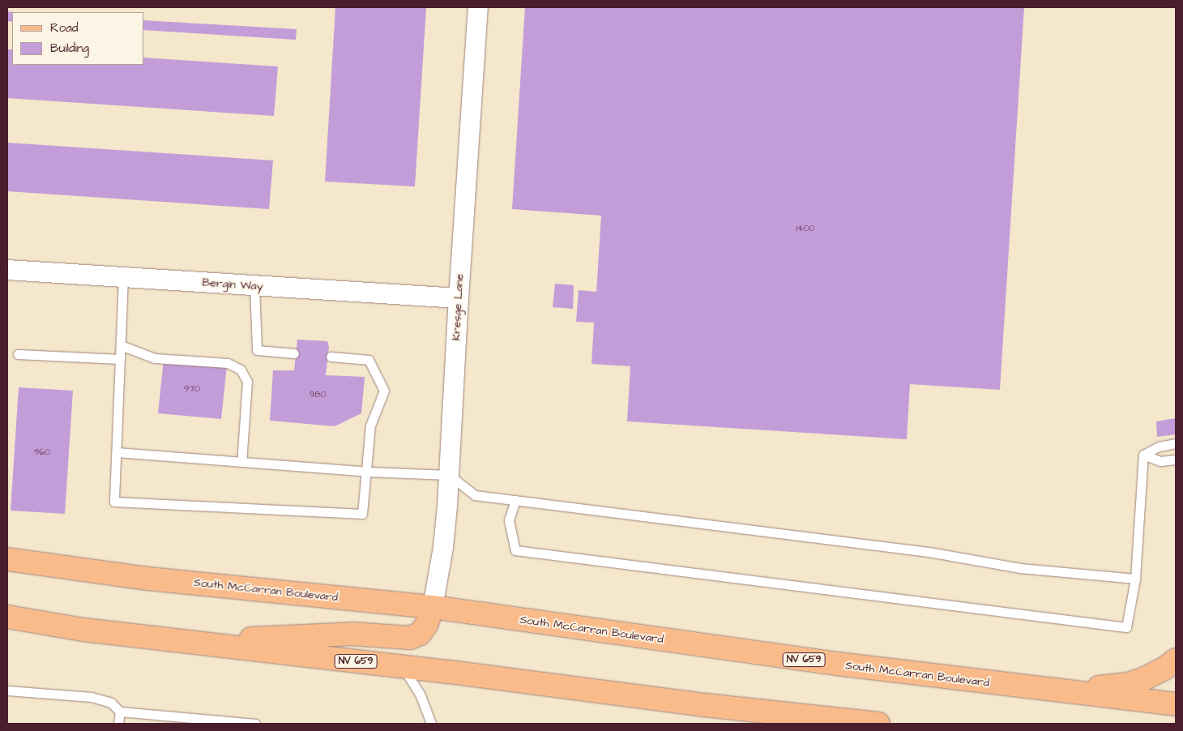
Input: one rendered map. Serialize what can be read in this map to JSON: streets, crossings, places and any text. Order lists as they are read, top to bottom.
{
  "streets": {
    "main road": ["South McCarran Boulevard", "NV 659"],
    "street": ["Bergin Way", "Kresge Lane"]
  },
  "crossings": [
    ["Bergin Way", "Kresge Lane"],
    ["Kresge Lane", "South McCarran Boulevard"]
  ],
  "house_numbers": [
    "1400",
    "970",
    "980",
    "960"
  ],
  "legend": ["Road", "Building"]
}
